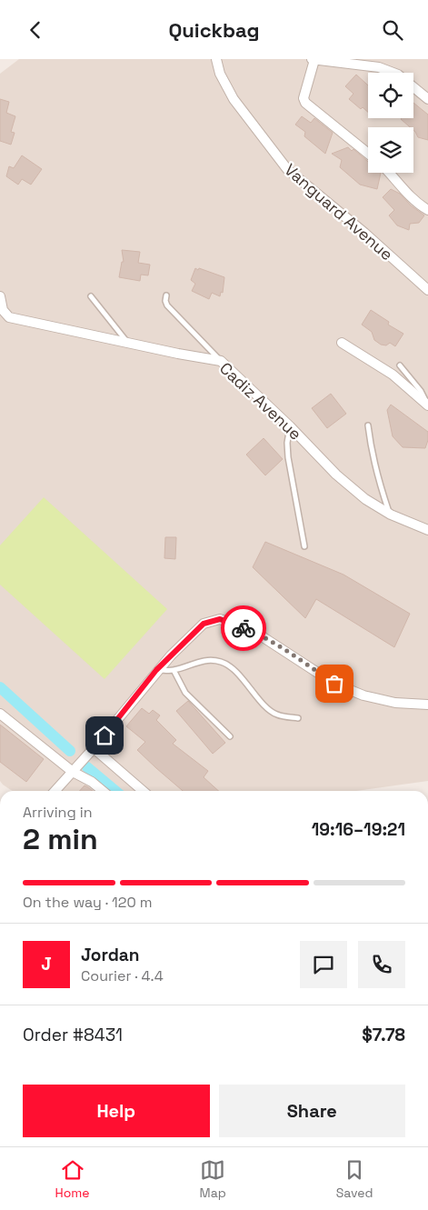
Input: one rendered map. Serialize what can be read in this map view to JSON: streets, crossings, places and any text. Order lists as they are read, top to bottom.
{
  "streets": {
    "street": ["Vanguard Avenue", "Cadiz Avenue"]
  },
  "page": {
    "header": "Quickbag",
    "heading": ["2 min", "Arriving in", "19:16–19:21"],
    "panel": [
      "Jordan",
      "Courier · 4.4",
      "Order #8431",
      "$7.78"
    ],
    "bar": "On the way · 120 m",
    "round": "J",
    "buttons": ["Help", "Share"],
    "tabs": ["Home", "Map", "Saved"]
  }
}
